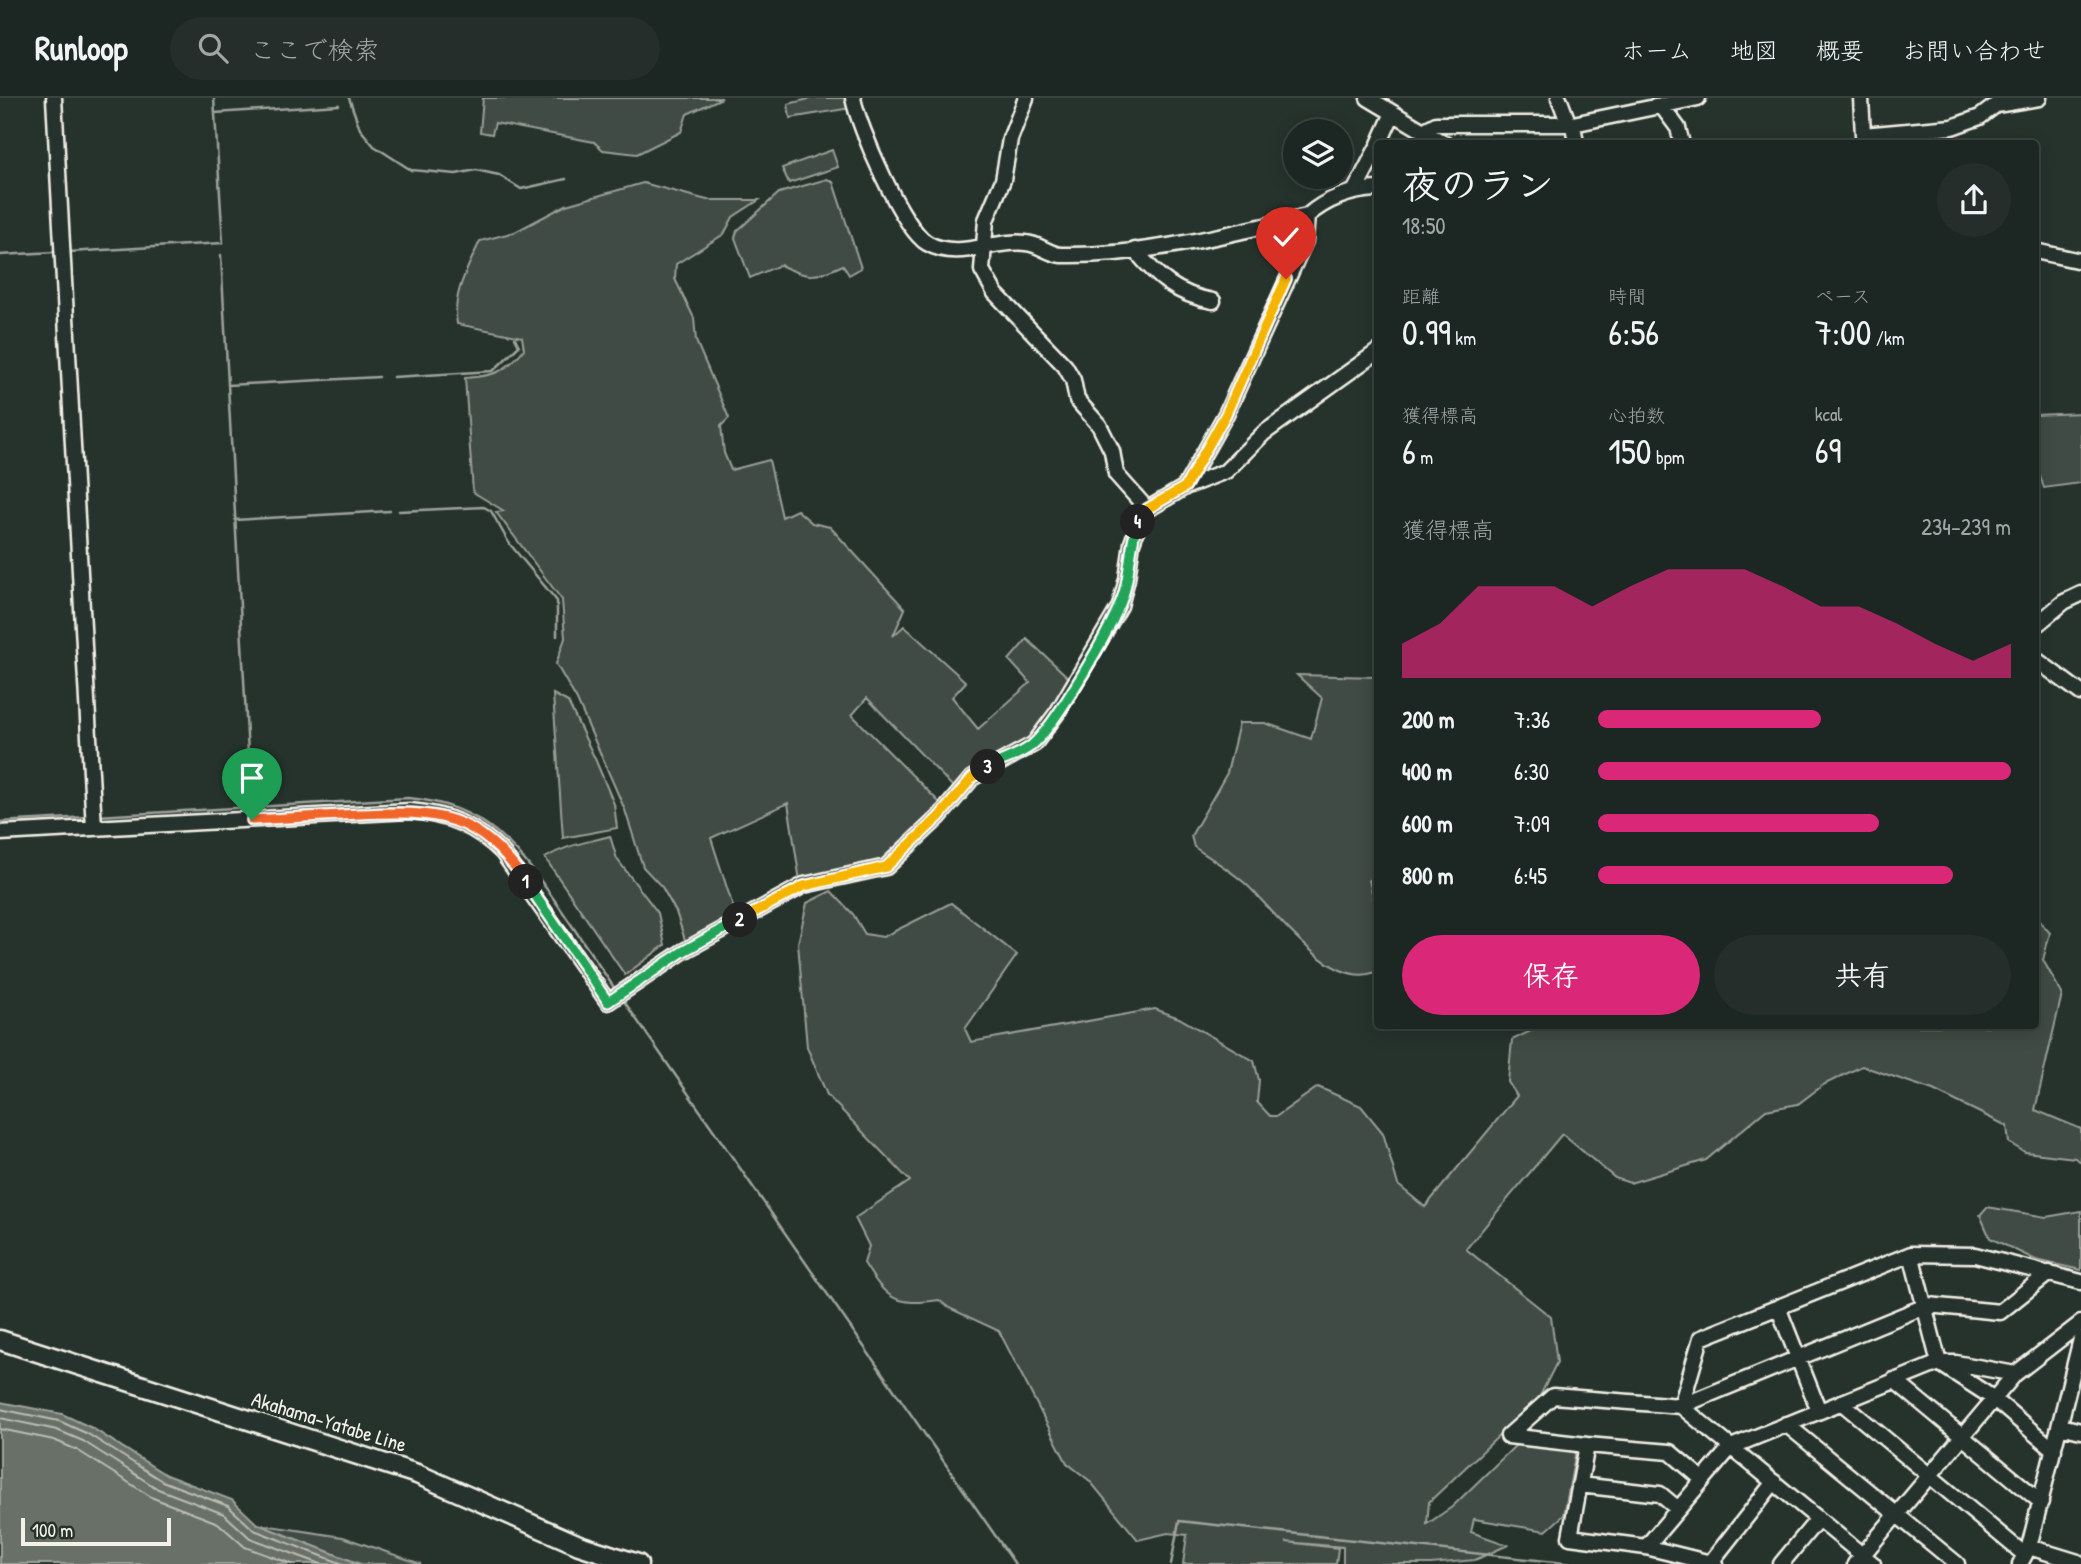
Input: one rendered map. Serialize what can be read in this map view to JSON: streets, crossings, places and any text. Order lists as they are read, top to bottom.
{
  "streets": {
    "main road": ["Akahama-Yatabe Line"]
  },
  "scale_bar": "100 m",
  "page": {
    "header": "Runloop",
    "search": "ここで検索",
    "nav": [
      "ホーム",
      "地図",
      "概要",
      "お問い合わせ"
    ],
    "heading": ["夜のラン", "18:50"],
    "stats": [
      ["距離", "0.99 km"],
      ["時間", "6:56"],
      ["ペース", "7:00 /km"],
      ["獲得標高", "6 m"],
      ["心拍数", "150 bpm"],
      ["kcal", "69"]
    ],
    "chart": ["獲得標高", "234–239 m"],
    "pins": [
      "4",
      "3",
      "1",
      "2"
    ],
    "list": [
      {
        "name": "200 m",
        "note": "7:36"
      },
      {
        "name": "400 m",
        "note": "6:30"
      },
      {
        "name": "600 m",
        "note": "7:09"
      },
      {
        "name": "800 m",
        "note": "6:45"
      }
    ],
    "buttons": ["保存", "共有"],
    "scale": "100 m"
  }
}
